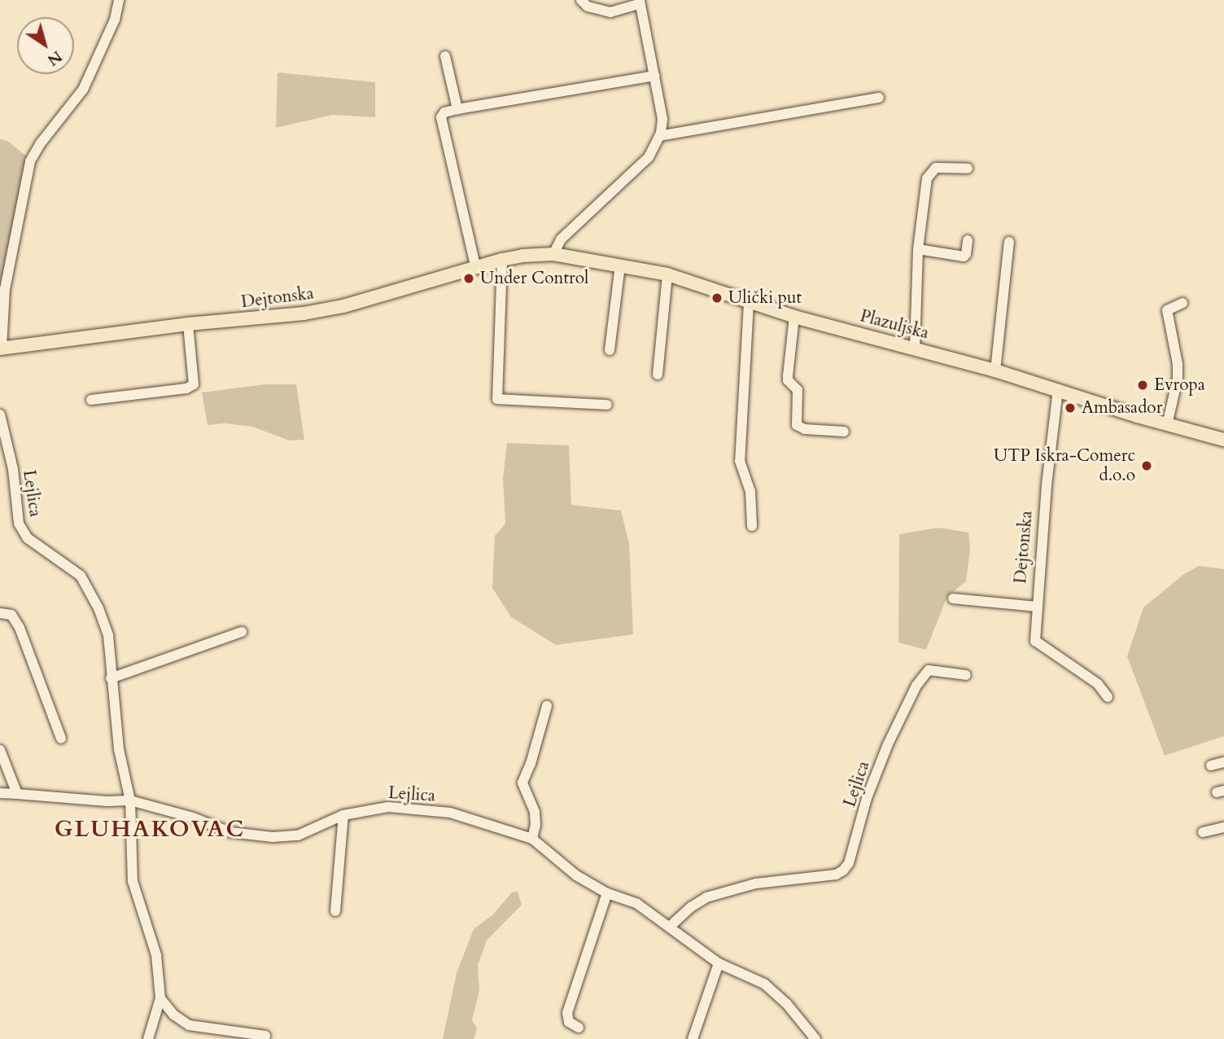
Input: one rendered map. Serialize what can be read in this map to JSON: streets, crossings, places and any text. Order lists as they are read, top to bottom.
{
  "streets": {
    "main road": ["Dejtonska", "Plazuljska"],
    "street": ["Lejlica"]
  },
  "crossings": [
    ["Dejtonska", "Plazuljska"]
  ],
  "districts": ["GLUHAKOVAC"],
  "places": [
    "Under Control",
    "Ulički put",
    "Evropa",
    "Ambasador",
    "UTP Iskra-Comerc d.o.o"
  ],
  "north": "bottom right"
}
